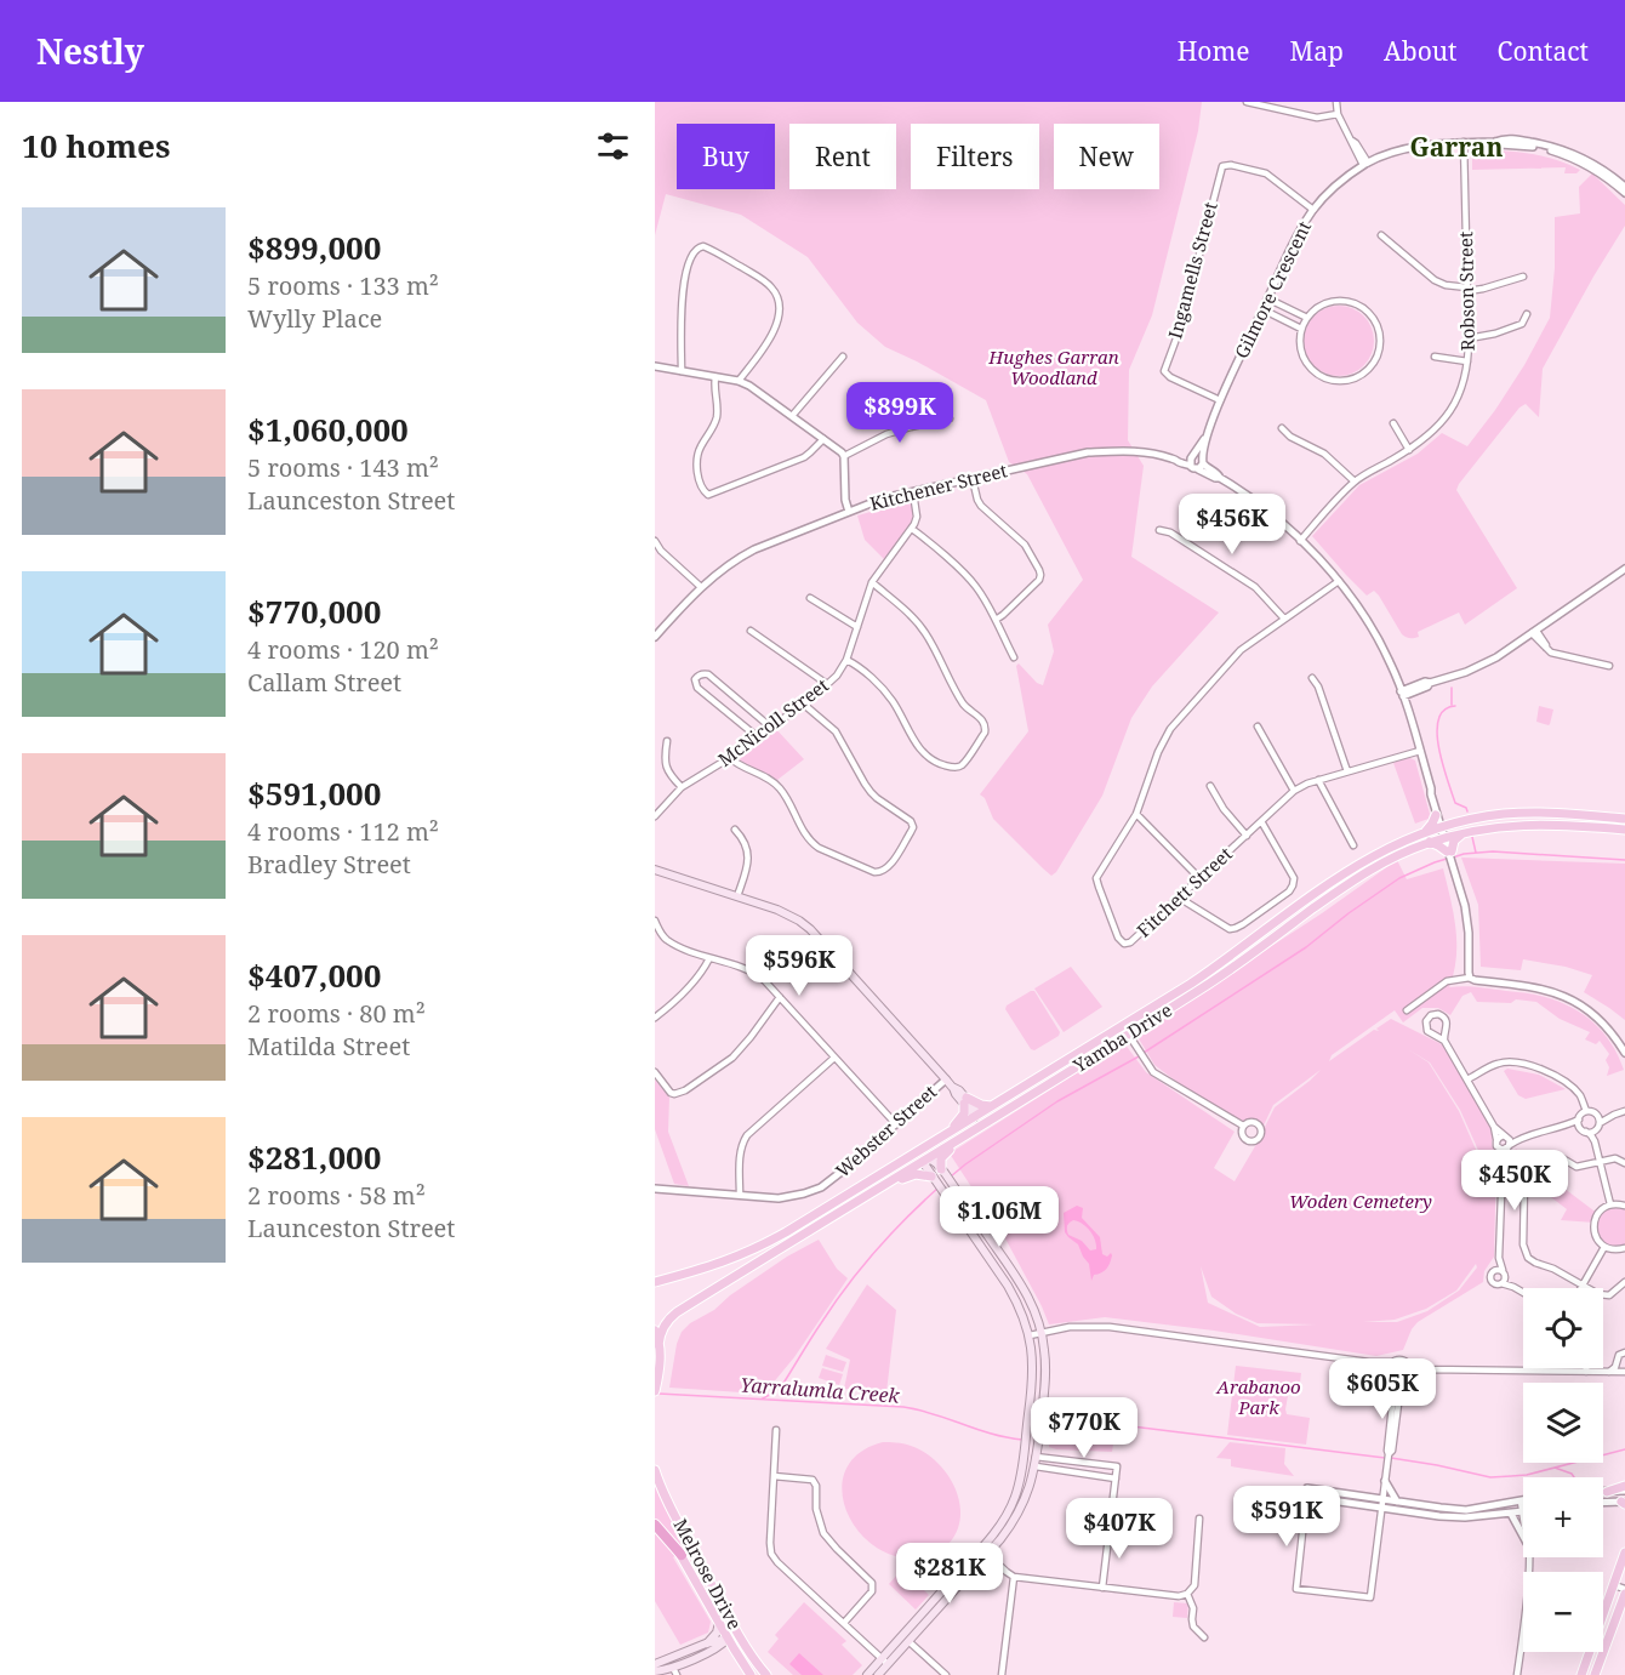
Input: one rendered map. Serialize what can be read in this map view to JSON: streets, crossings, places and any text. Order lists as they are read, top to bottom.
{
  "streets": {
    "main road": ["Yamba Drive", "Melrose Drive"],
    "street": [
      "Ingamells Street",
      "Gilmore Crescent",
      "Robson Street",
      "Kitchener Street",
      "McNicoll Street",
      "Fitchett Street",
      "Webster Street"
    ]
  },
  "crossings": [
    ["Ingamells Street", "Gilmore Crescent"],
    ["Gilmore Crescent", "Robson Street"],
    ["Gilmore Crescent", "Kitchener Street"],
    ["Robson Street", "Kitchener Street"],
    ["Kitchener Street", "Fitchett Street"],
    ["Kitchener Street", "Yamba Drive"]
  ],
  "districts": ["Garran"],
  "water": ["Yarralumla Creek"],
  "parks": ["Hughes Garran Woodland", "Woden Cemetery", "Arabanoo Park"],
  "page": {
    "header": "Nestly",
    "nav": [
      "Home",
      "Map",
      "About",
      "Contact"
    ],
    "heading": "10 homes",
    "chip": [
      "Buy",
      "Rent",
      "Filters",
      "New"
    ],
    "list": [
      {
        "name": "$899,000",
        "note": "5 rooms · 133 m² · Wylly Place"
      },
      {
        "name": "$1,060,000",
        "note": "5 rooms · 143 m² · Launceston Street"
      },
      {
        "name": "$770,000",
        "note": "4 rooms · 120 m² · Callam Street"
      },
      {
        "name": "$591,000",
        "note": "4 rooms · 112 m² · Bradley Street"
      },
      {
        "name": "$407,000",
        "note": "2 rooms · 80 m² · Matilda Street"
      },
      {
        "name": "$281,000",
        "note": "2 rooms · 58 m² · Launceston Street"
      }
    ],
    "price": [
      "$899K",
      "$456K",
      "$596K",
      "$450K",
      "$1.06M",
      "$605K",
      "$770K",
      "$591K",
      "$407K",
      "$281K"
    ],
    "map_buttons": ["+", "−"]
  }
}
